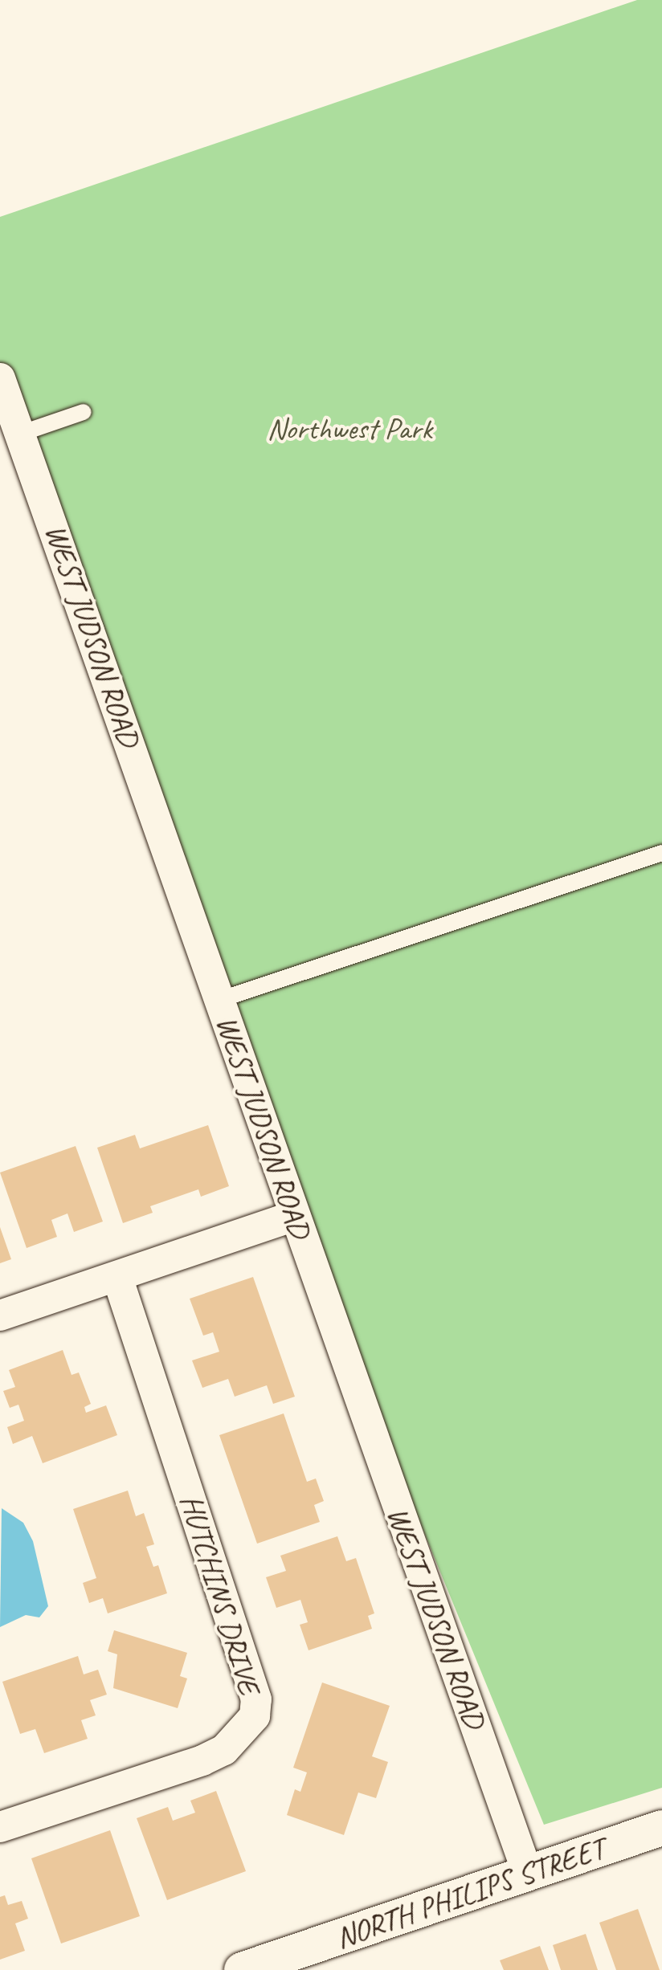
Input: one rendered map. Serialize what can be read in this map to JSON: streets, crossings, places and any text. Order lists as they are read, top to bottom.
{
  "streets": {
    "street": ["WEST JUDSON ROAD", "HUTCHINS DRIVE", "NORTH PHILIPS STREET"]
  },
  "crossings": [
    ["WEST JUDSON ROAD", "NORTH PHILIPS STREET"]
  ],
  "parks": ["Northwest Park"]
}
